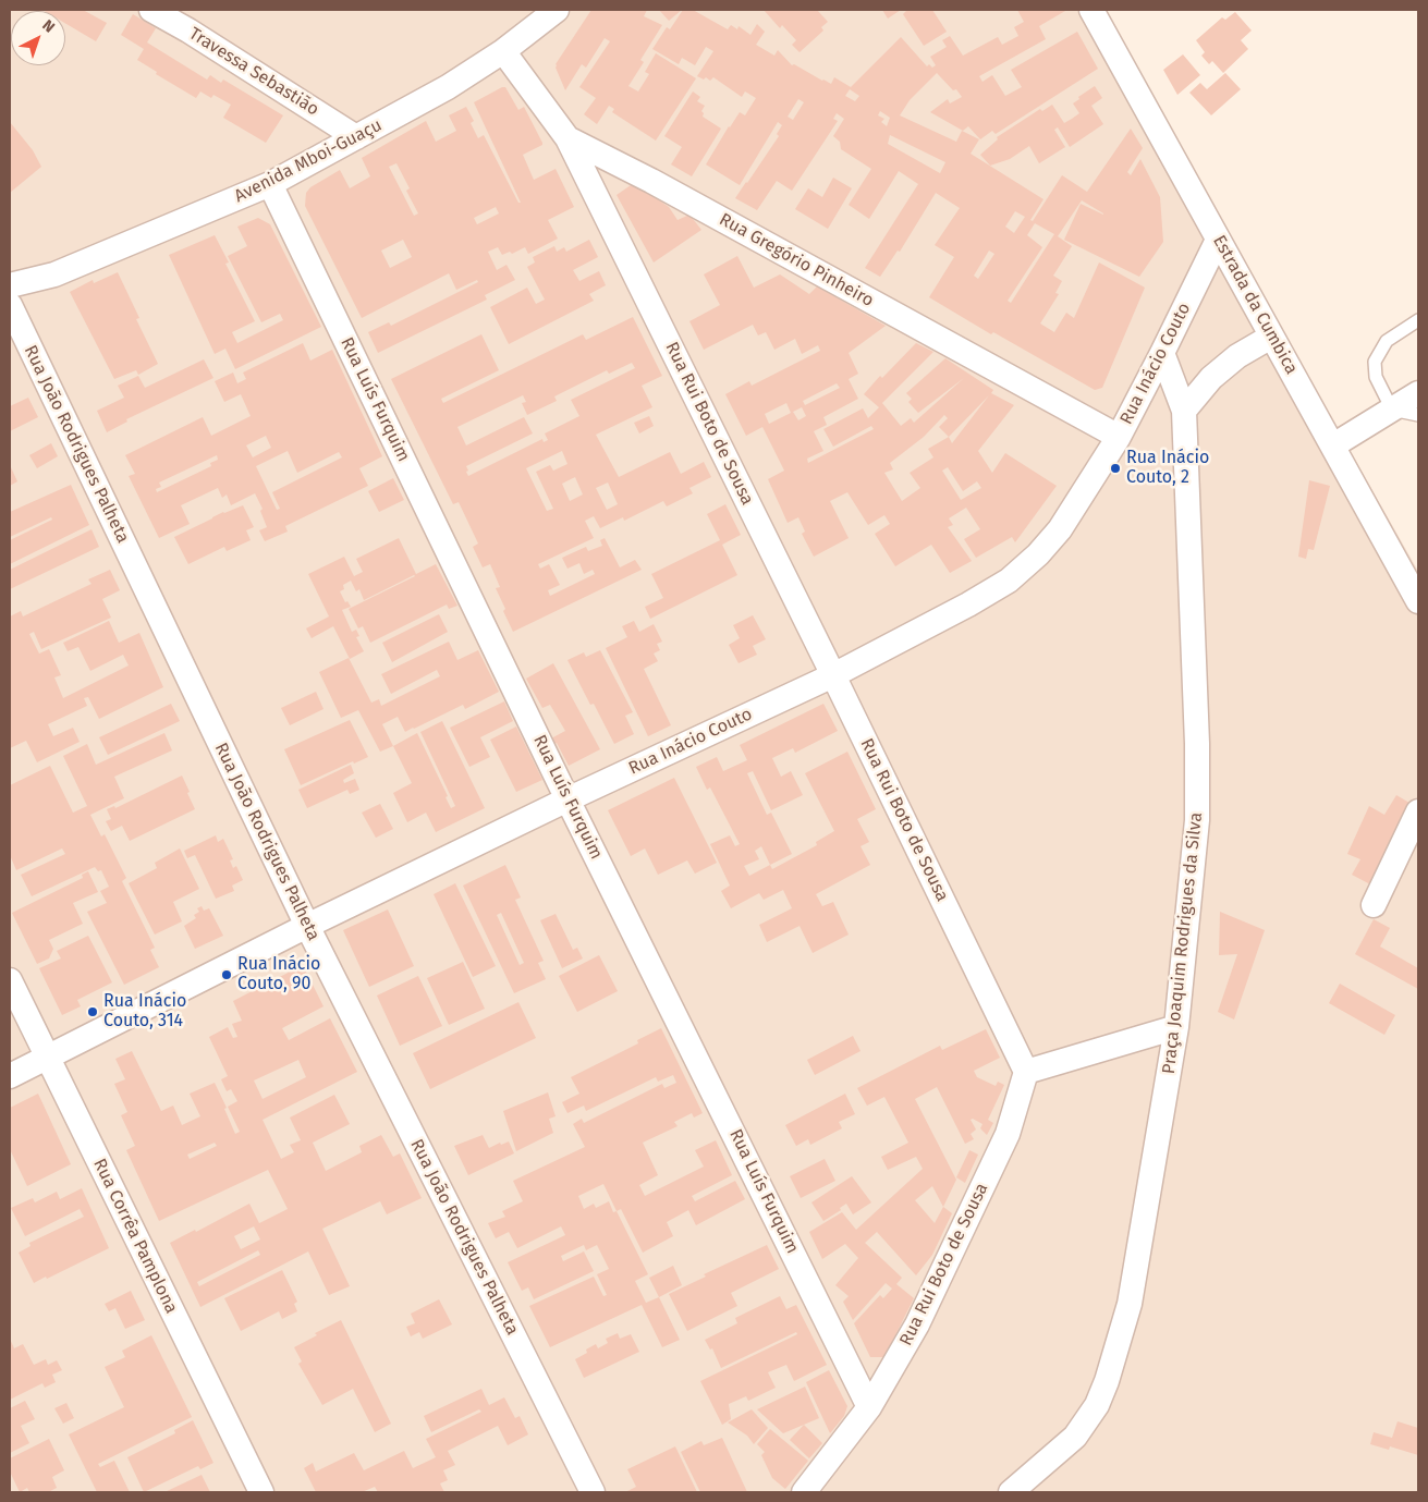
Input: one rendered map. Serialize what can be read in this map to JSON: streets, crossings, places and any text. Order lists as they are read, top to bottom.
{
  "streets": {
    "street": [
      "Travessa Sebastião",
      "Avenida Mboi-Guaçu",
      "Rua Gregório Pinheiro",
      "Estrada da Cumbica",
      "Rua Inácio Couto",
      "Rua Luís Furquim",
      "Rua Rui Boto de Sousa",
      "Rua João Rodrigues Palheta",
      "Praça Joaquim Rodrigues da Silva",
      "Rua Corrêa Pamplona"
    ]
  },
  "crossings": [
    ["Travessa Sebastião", "Avenida Mboi-Guaçu"],
    ["Avenida Mboi-Guaçu", "Rua Gregório Pinheiro"],
    ["Avenida Mboi-Guaçu", "Rua Luís Furquim"],
    ["Rua Gregório Pinheiro", "Rua Inácio Couto"],
    ["Rua Gregório Pinheiro", "Rua Rui Boto de Sousa"],
    ["Estrada da Cumbica", "Rua Inácio Couto"],
    ["Rua Inácio Couto", "Rua Luís Furquim"],
    ["Rua Inácio Couto", "Rua Rui Boto de Sousa"],
    ["Rua Inácio Couto", "Rua João Rodrigues Palheta"],
    ["Rua Inácio Couto", "Praça Joaquim Rodrigues da Silva"],
    ["Rua Inácio Couto", "Rua Corrêa Pamplona"],
    ["Rua Luís Furquim", "Rua Rui Boto de Sousa"]
  ],
  "places": ["Rua Inácio Couto, 2", "Rua Inácio Couto, 90", "Rua Inácio Couto, 314"],
  "north": "top right"
}
